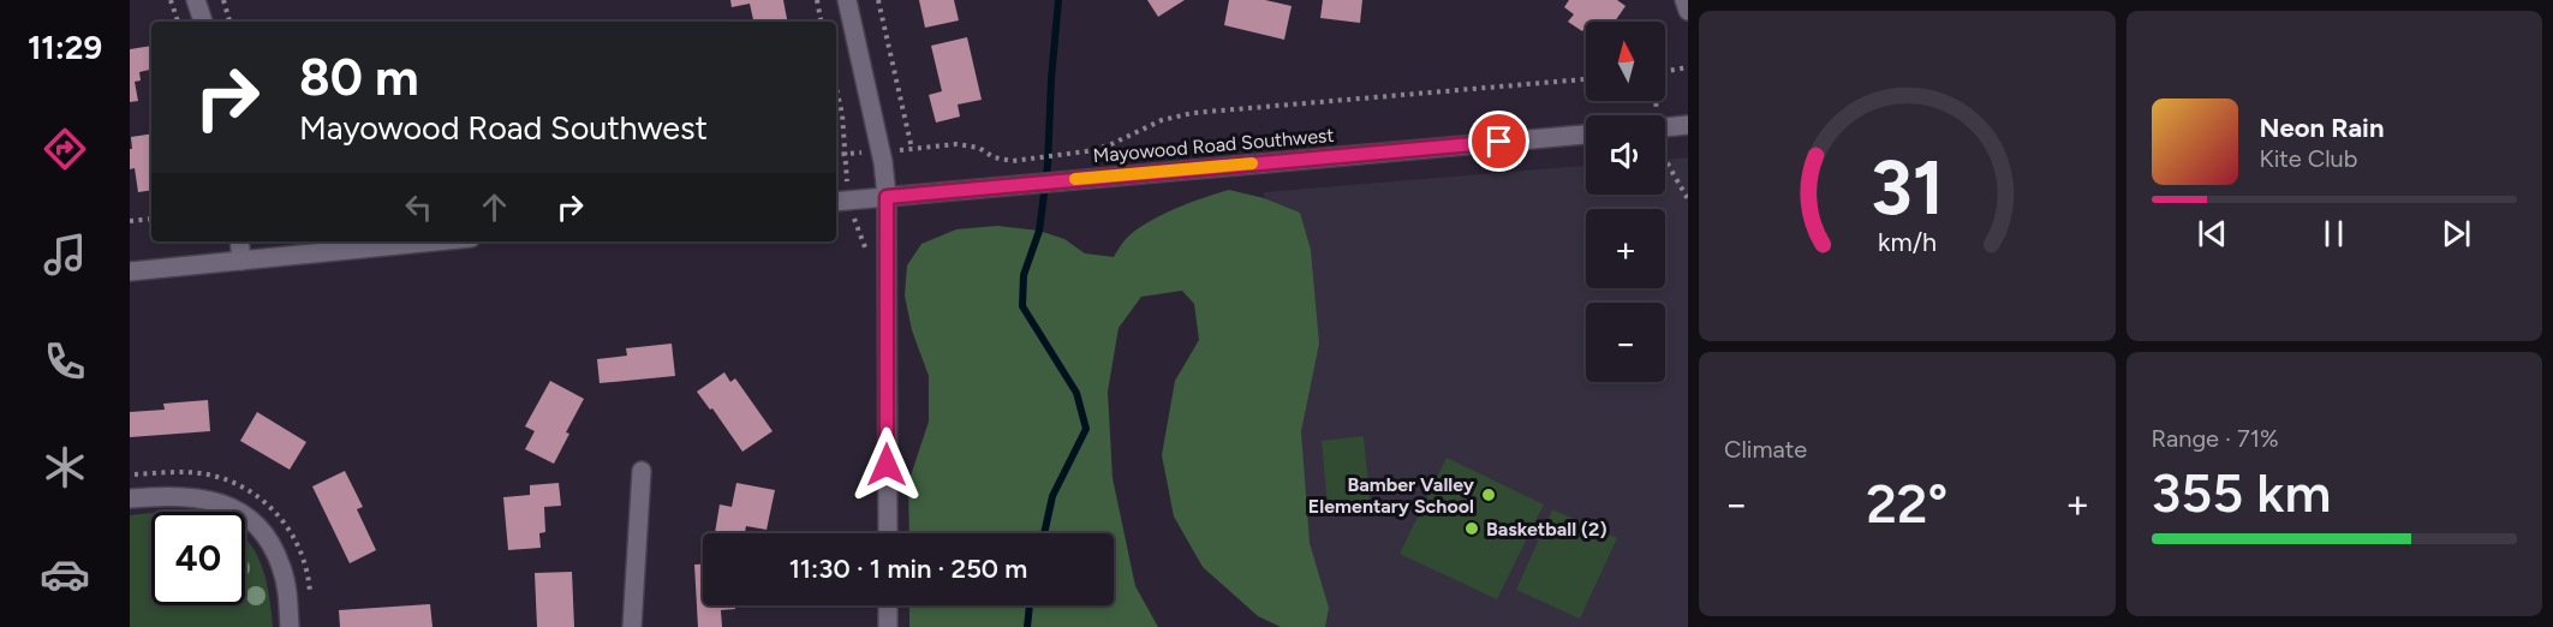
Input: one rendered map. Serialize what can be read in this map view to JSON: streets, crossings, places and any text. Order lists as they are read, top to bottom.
{
  "streets": {
    "street": ["Mayowood Road Southwest"]
  },
  "places": ["Bamber Valley Elementary School", "Basketball (2)"],
  "north": "top",
  "page": {
    "tabs": "11:29",
    "map_buttons": ["+", "−"],
    "turn": ["80 m", "Mayowood Road Southwest"],
    "song": ["Neon Rain", "Kite Club"],
    "tile": [
      "Climate",
      ["Range · 71%", "355 km"]
    ],
    "heat": ["−", "22°", "+"],
    "limit": "40",
    "trip": "11:30 · 1 min · 250 m",
    "gauge": ["31", "km/h"]
  }
}
